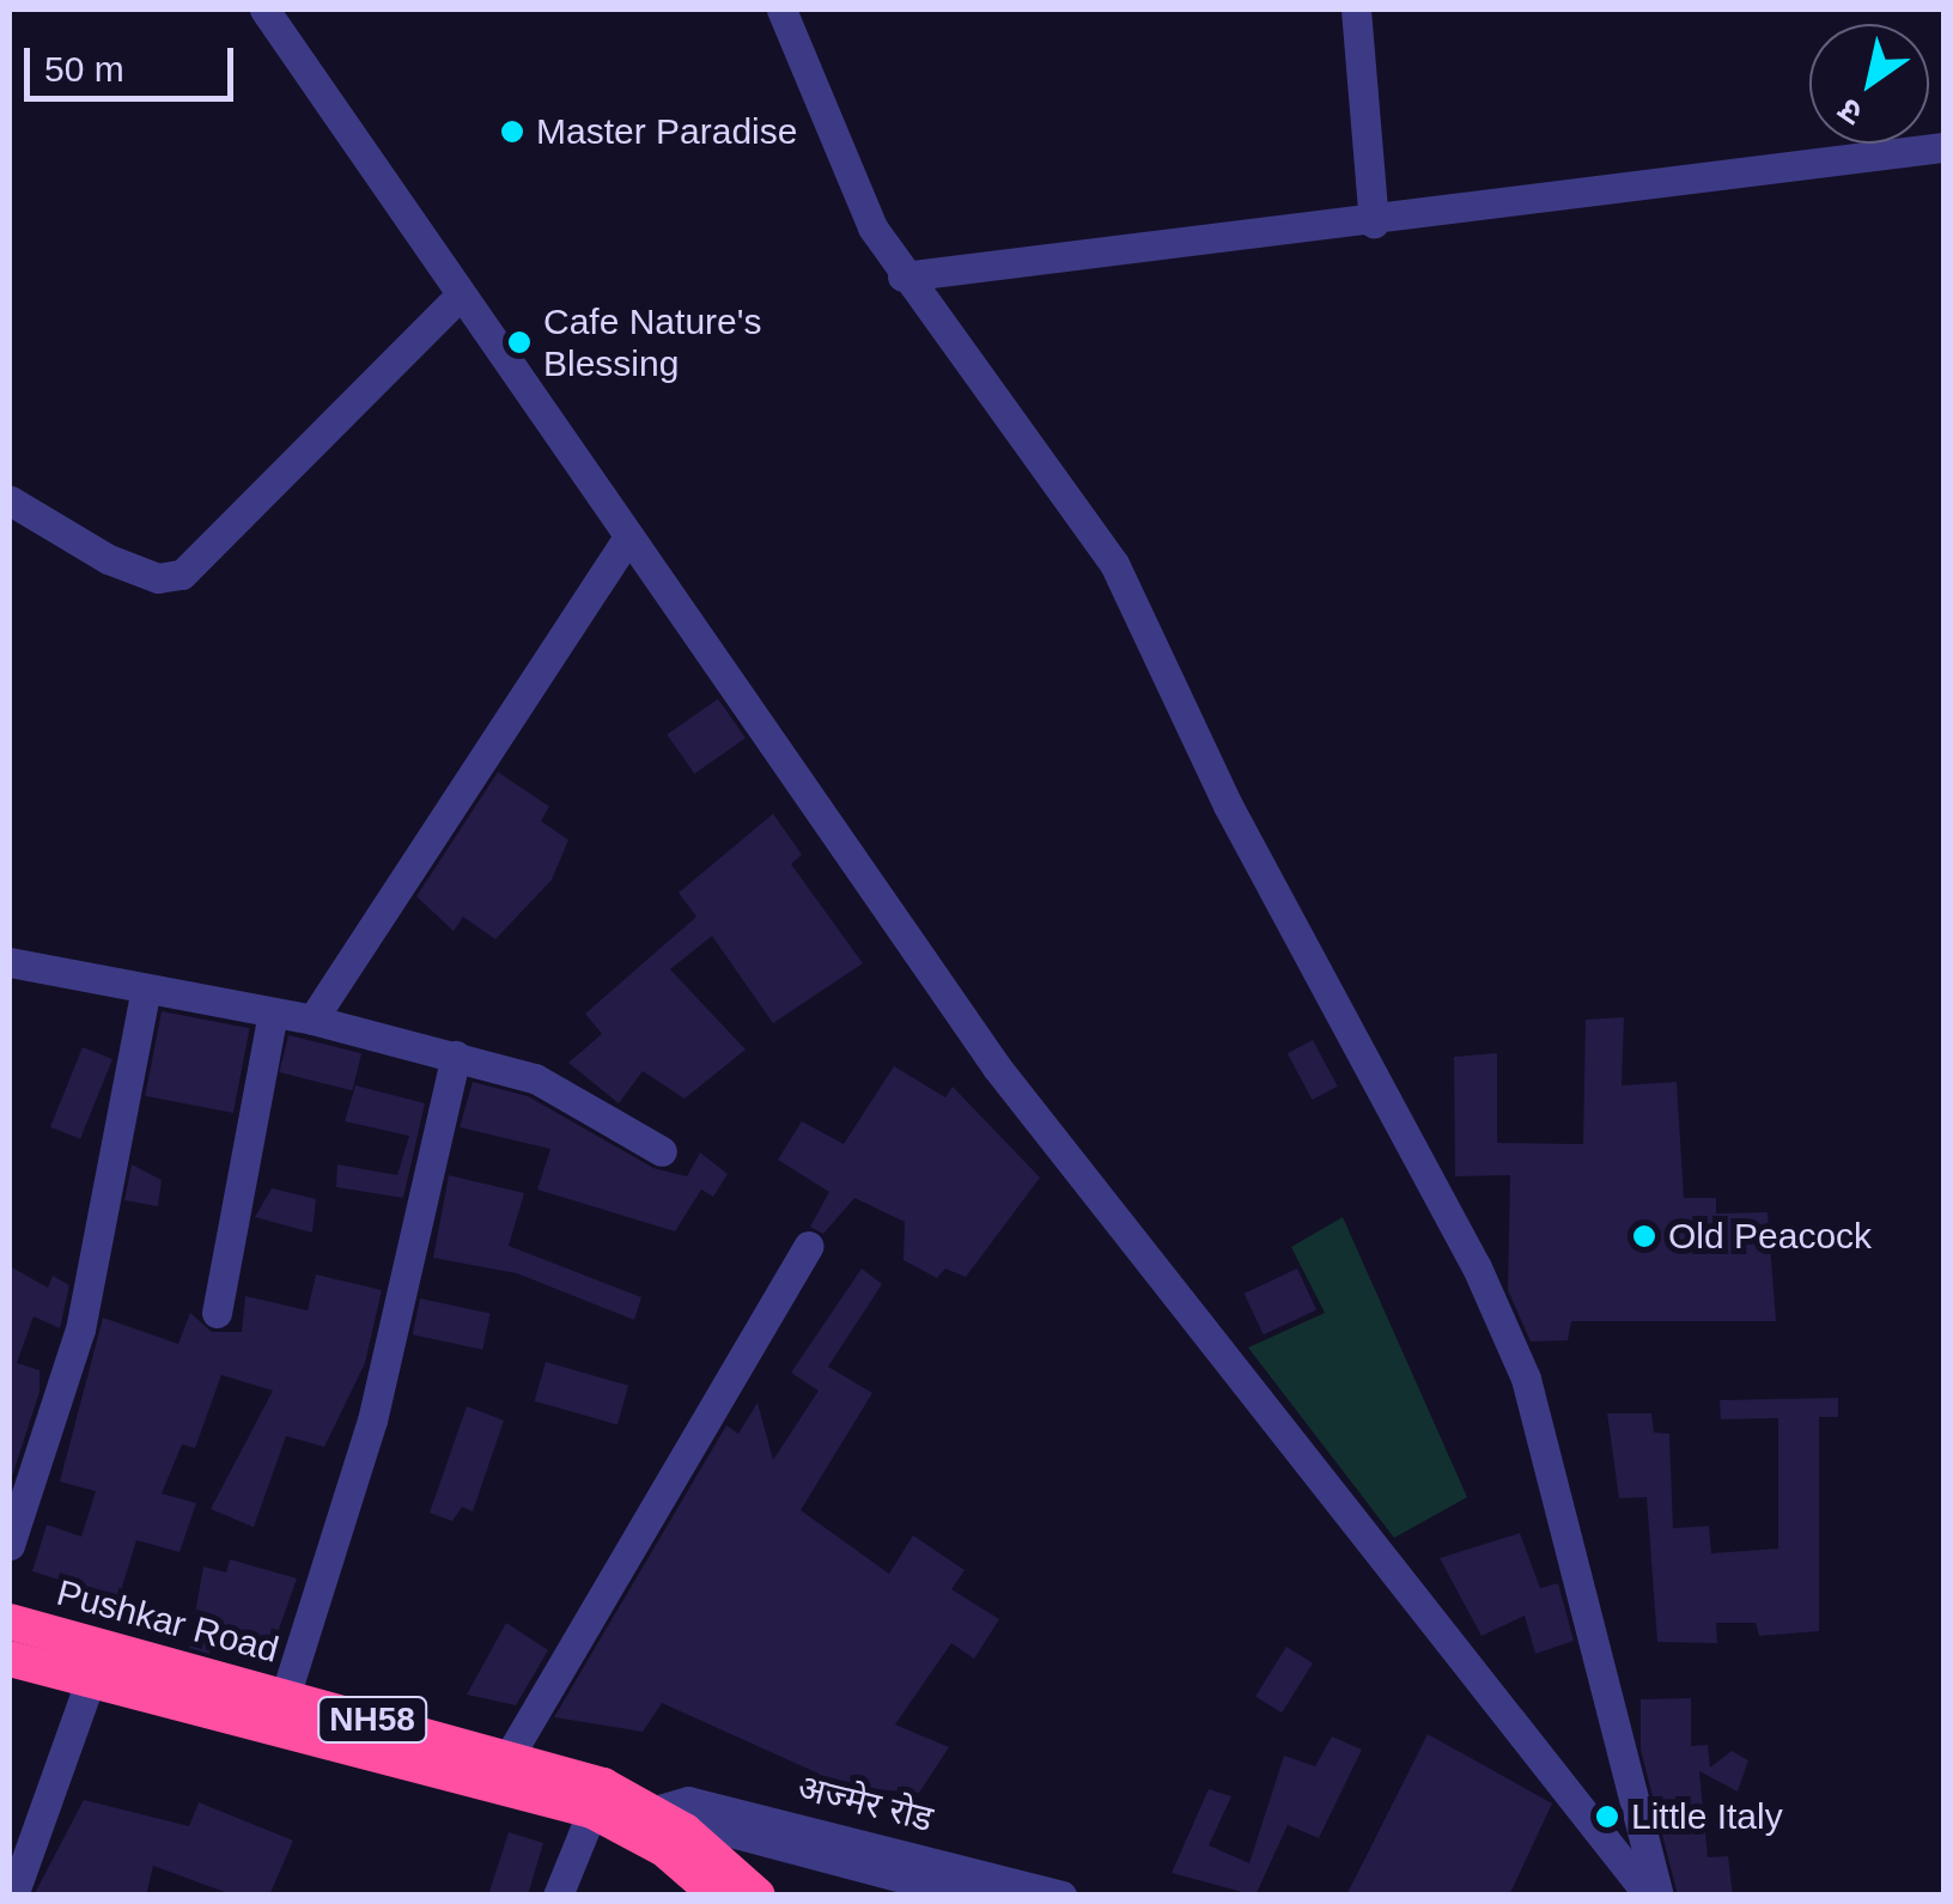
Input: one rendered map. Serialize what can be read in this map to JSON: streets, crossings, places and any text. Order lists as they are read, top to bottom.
{
  "streets": {
    "highway": ["Pushkar Road", "NH58"],
    "street": ["अज्मेर रोड"]
  },
  "crossings": [
    ["Pushkar Road", "अज्मेर रोड"]
  ],
  "places": [
    "Master Paradise",
    "Cafe Nature's Blessing",
    "Old Peacock",
    "Little Italy"
  ],
  "scale_bar": "50 m",
  "north": "bottom left"
}
